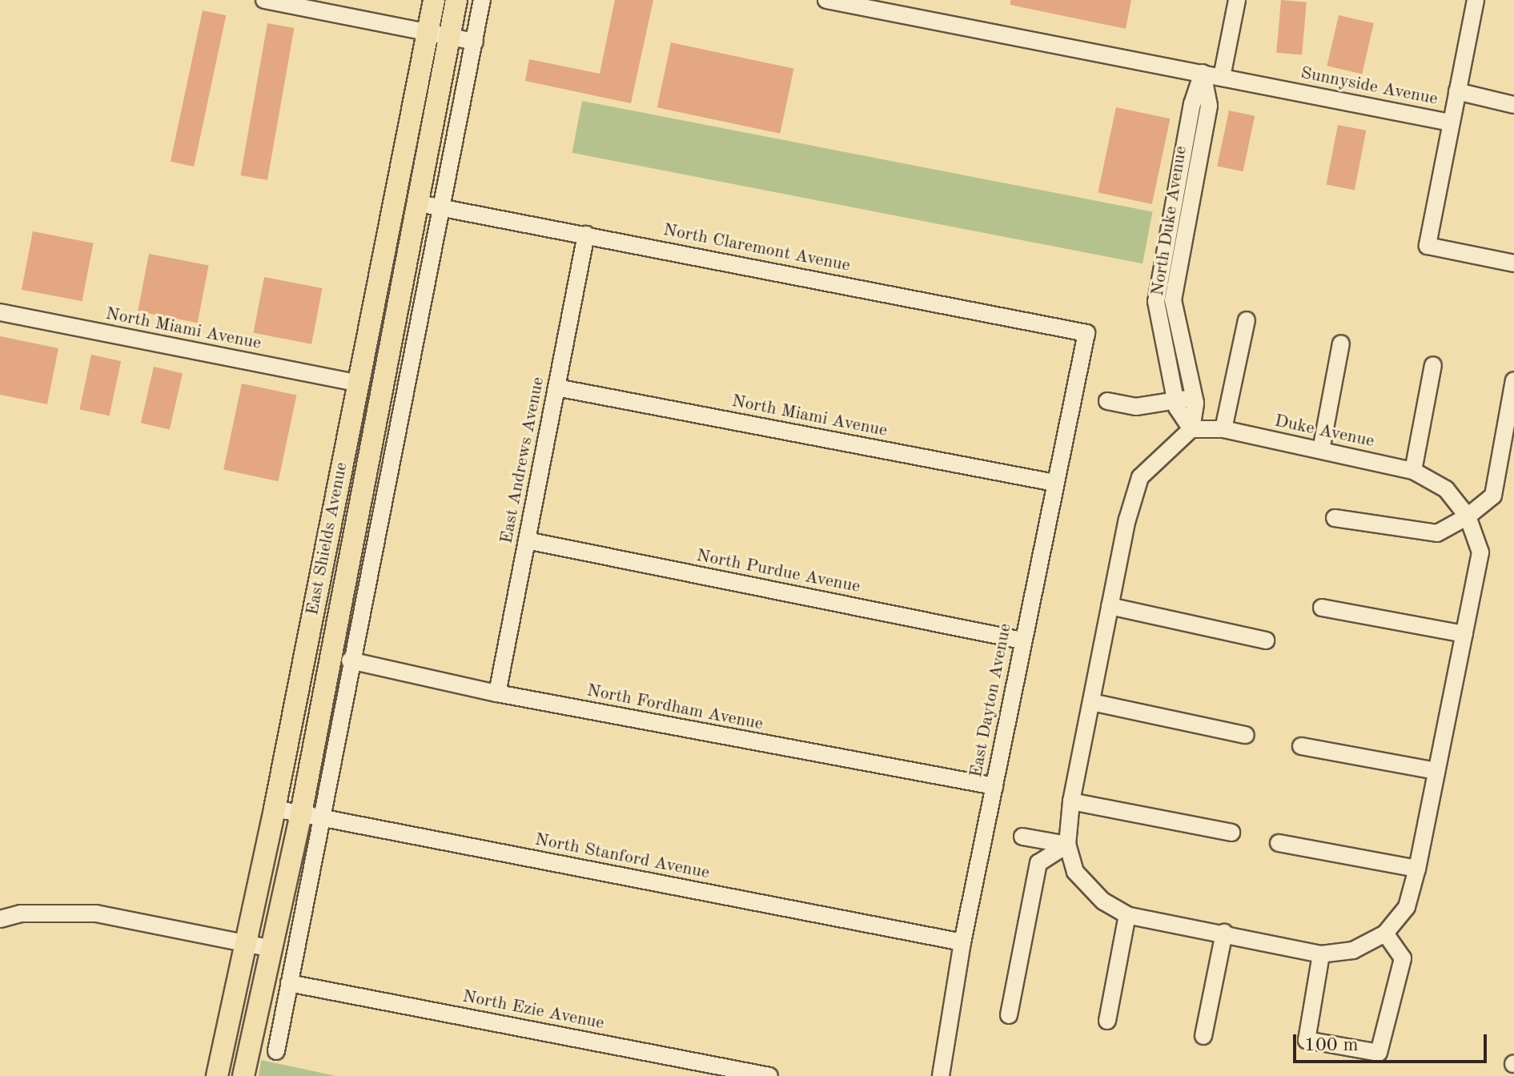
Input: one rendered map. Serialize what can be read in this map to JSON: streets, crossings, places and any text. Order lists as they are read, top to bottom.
{
  "streets": {
    "main road": ["East Shields Avenue"],
    "street": [
      "Sunnyside Avenue",
      "North Duke Avenue",
      "North Claremont Avenue",
      "North Miami Avenue",
      "Duke Avenue",
      "East Andrews Avenue",
      "North Purdue Avenue",
      "East Dayton Avenue",
      "North Fordham Avenue",
      "North Stanford Avenue",
      "North Ezie Avenue"
    ]
  },
  "crossings": [
    ["North Duke Avenue", "Duke Avenue"],
    ["North Claremont Avenue", "East Andrews Avenue"],
    ["North Claremont Avenue", "East Shields Avenue"],
    ["North Claremont Avenue", "East Dayton Avenue"],
    ["North Miami Avenue", "East Andrews Avenue"],
    ["North Miami Avenue", "East Shields Avenue"],
    ["North Miami Avenue", "East Dayton Avenue"],
    ["East Andrews Avenue", "North Purdue Avenue"],
    ["East Andrews Avenue", "North Fordham Avenue"],
    ["East Shields Avenue", "North Fordham Avenue"],
    ["East Shields Avenue", "North Stanford Avenue"],
    ["East Shields Avenue", "North Ezie Avenue"],
    ["North Purdue Avenue", "East Dayton Avenue"],
    ["East Dayton Avenue", "North Fordham Avenue"],
    ["East Dayton Avenue", "North Stanford Avenue"]
  ],
  "scale_bar": "100 m"
}
